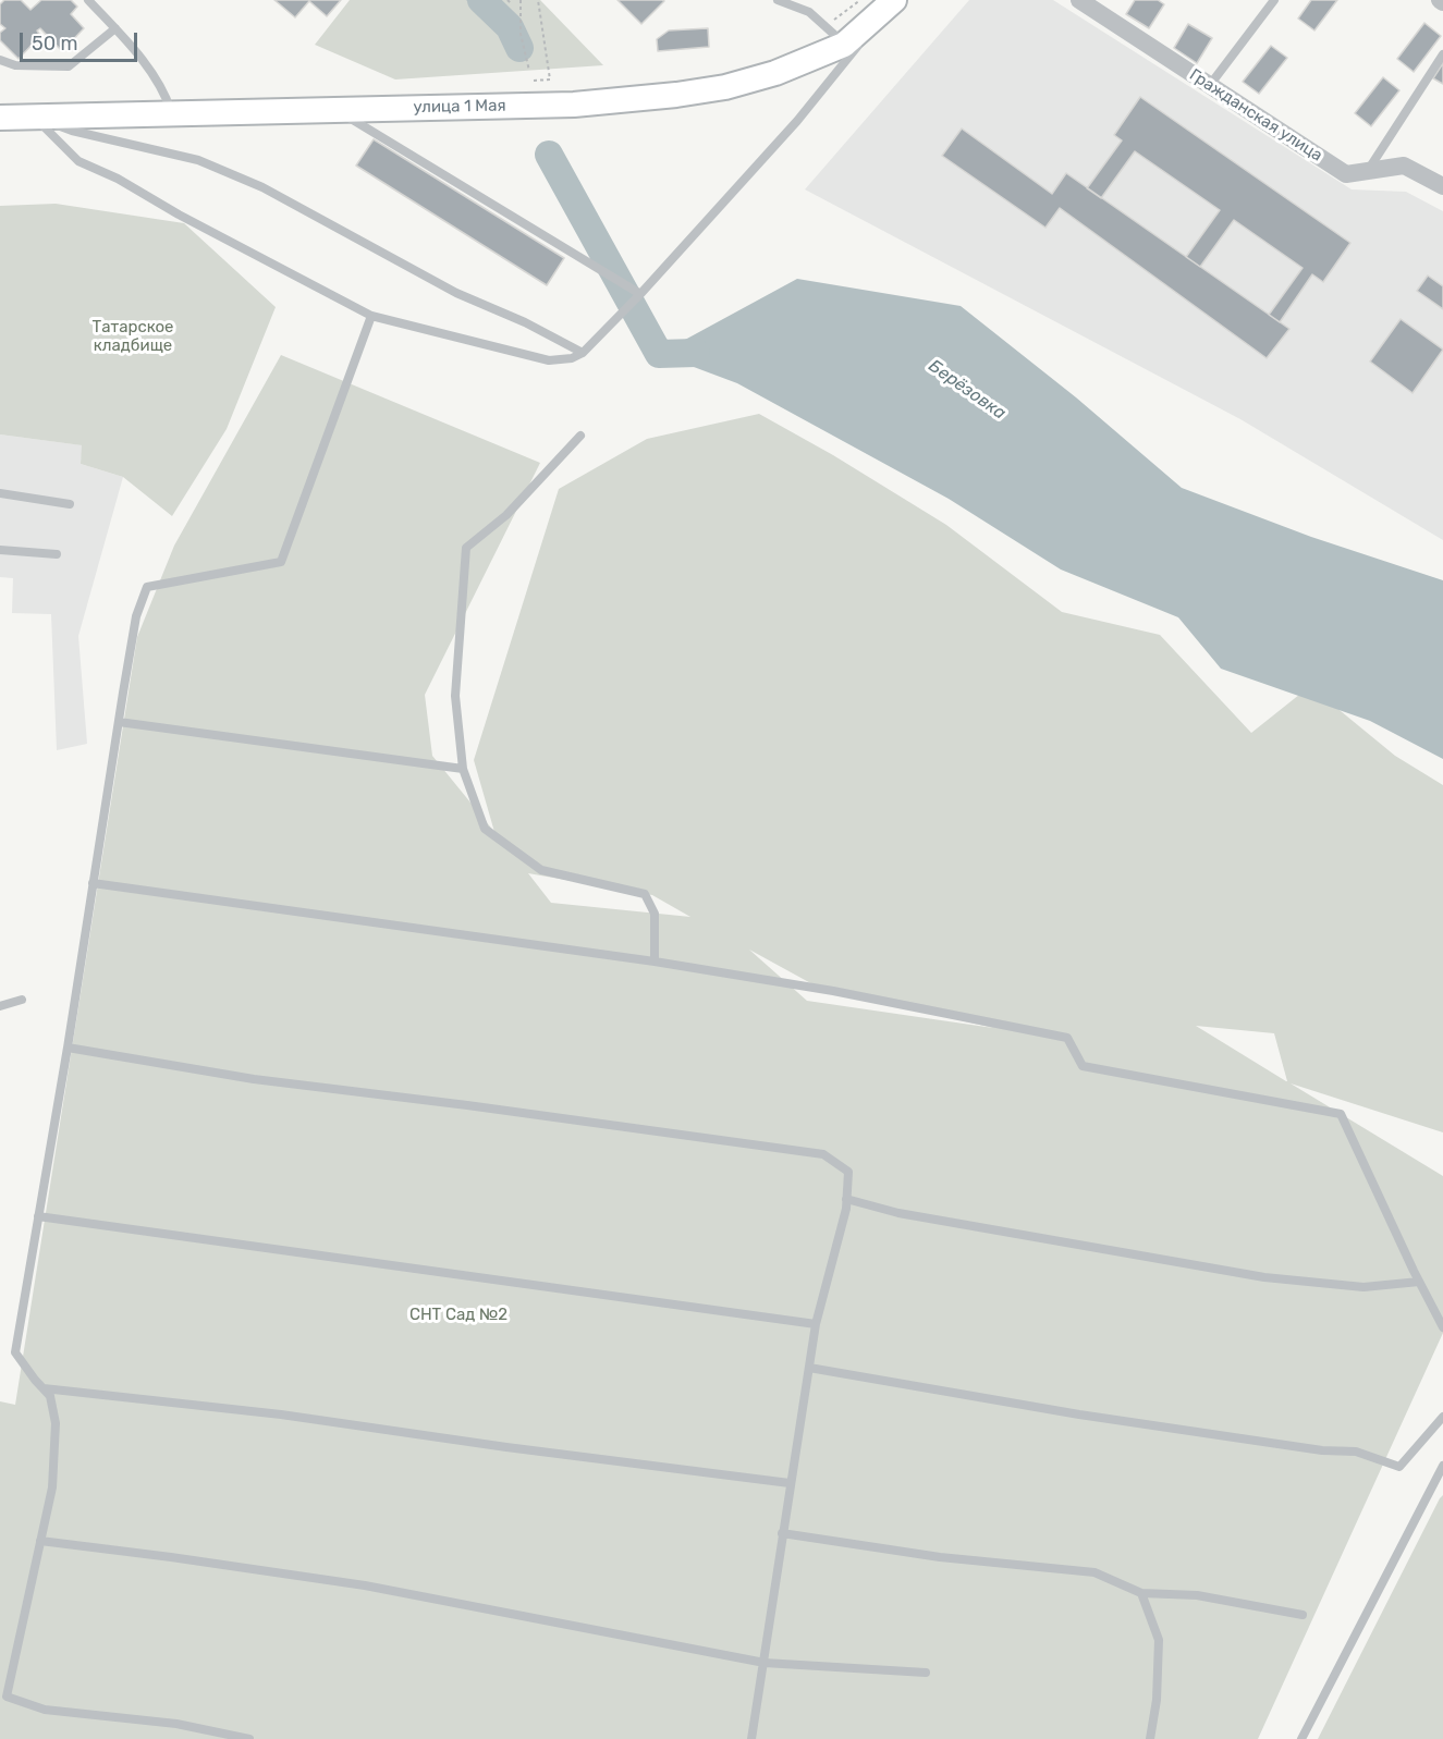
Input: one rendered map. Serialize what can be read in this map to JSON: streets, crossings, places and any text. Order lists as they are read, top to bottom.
{
  "streets": {
    "main road": ["улица 1 Мая"],
    "street": ["Гражданская улица"]
  },
  "water": ["Берёзовка"],
  "parks": ["Татарское кладбище", "СНТ Сад №2"],
  "scale_bar": "50 m"
}
